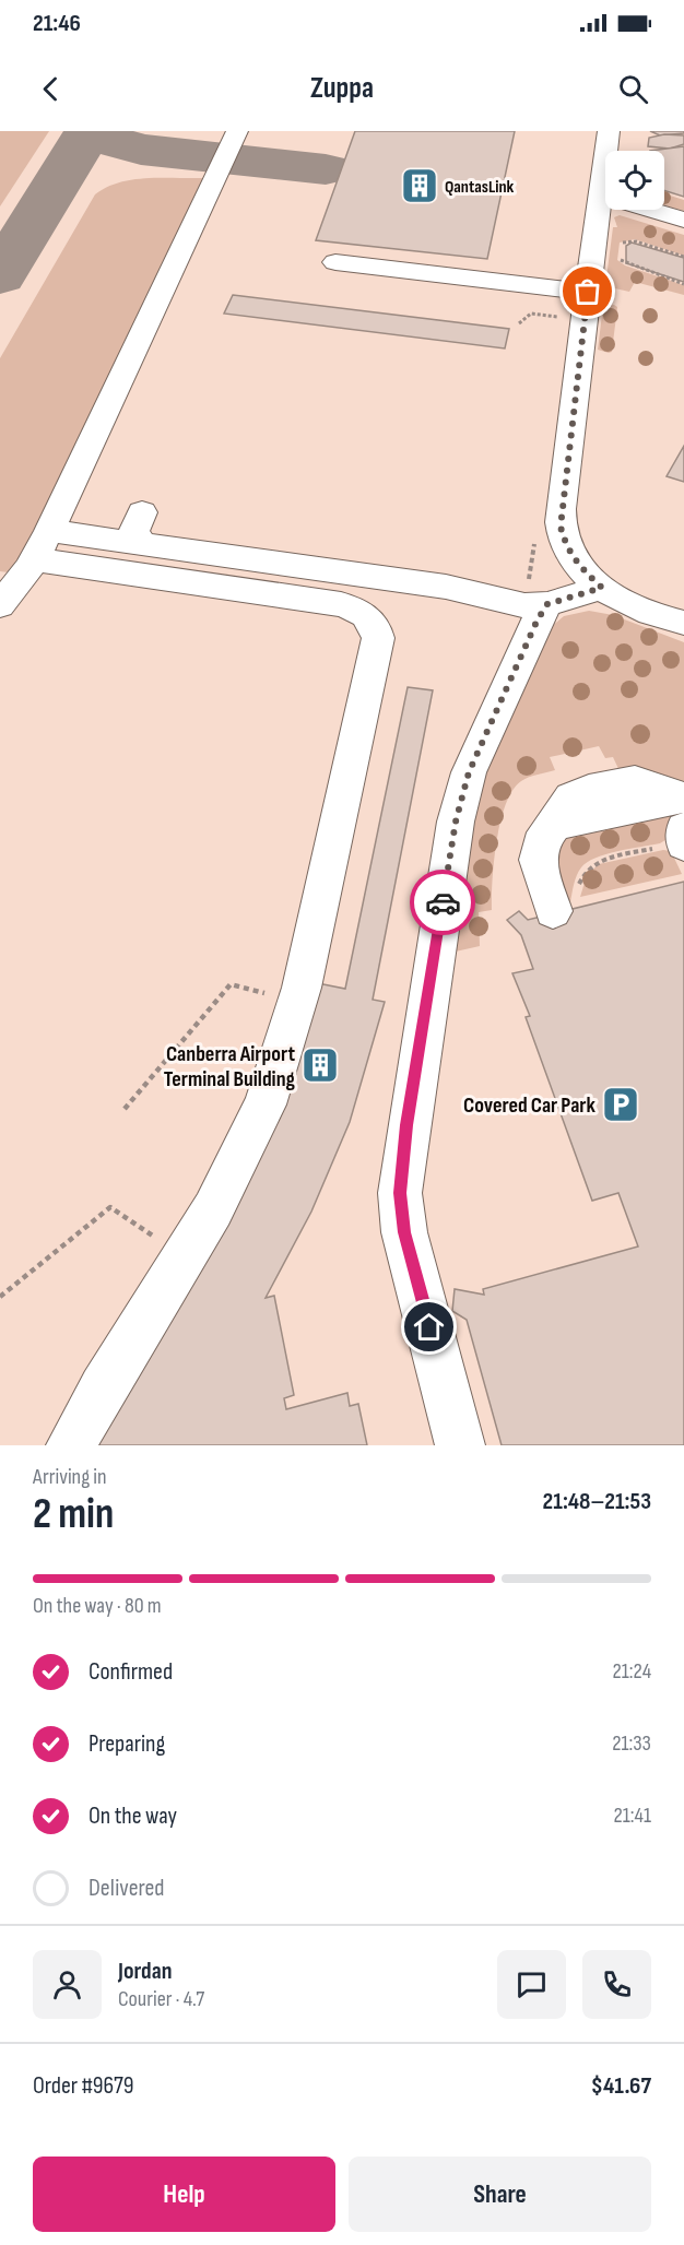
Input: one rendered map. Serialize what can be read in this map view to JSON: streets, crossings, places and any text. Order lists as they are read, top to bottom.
{
  "places": {
    "building": ["QantasLink", "Canberra Airport Terminal Building"],
    "parking": ["Covered Car Park"]
  },
  "page": {
    "status": "21:46",
    "header": "Zuppa",
    "heading": ["2 min", "Arriving in", "21:48–21:53"],
    "panel": [
      "Jordan",
      "Courier · 4.7",
      "Order #9679",
      "$41.67"
    ],
    "bar": "On the way · 80 m",
    "list": [
      ["Confirmed", "21:24"],
      ["Preparing", "21:33"],
      ["On the way", "21:41"],
      "Delivered"
    ],
    "buttons": ["Help", "Share"]
  }
}
